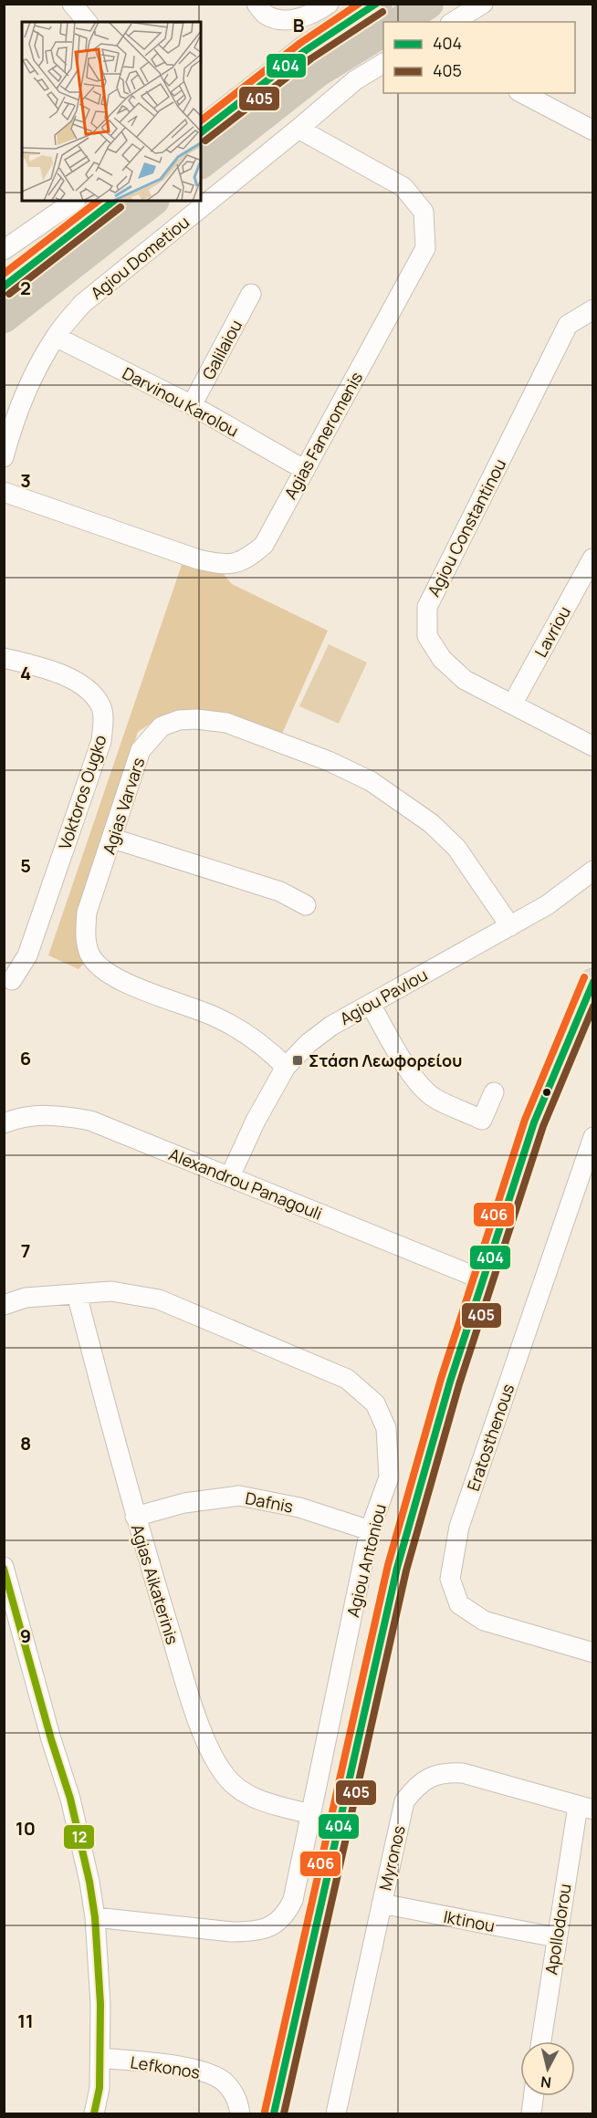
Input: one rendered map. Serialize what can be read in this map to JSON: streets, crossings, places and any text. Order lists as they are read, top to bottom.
{
  "streets": {
    "street": [
      "Agiou Dometiou",
      "Galilaiou",
      "Darvinou Karolou",
      "Agias Faneromenis",
      "Agiou Constantinou",
      "Lavriou",
      "Voktoros Ougko",
      "Agias Varvars",
      "Agiou Pavlou",
      "Alexandrou Panagouli",
      "Eratosthenous",
      "Dafnis",
      "Agiou Antoniou",
      "Agias Aikaterinis",
      "Myronos",
      "Iktinou",
      "Apollodorou",
      "Lefkonos"
    ]
  },
  "crossings": [
    ["Agiou Dometiou", "Darvinou Karolou"],
    ["Agiou Dometiou", "Agias Faneromenis"],
    ["Galilaiou", "Darvinou Karolou"],
    ["Darvinou Karolou", "Agias Faneromenis"],
    ["Agiou Constantinou", "Lavriou"],
    ["Agias Varvars", "Agiou Pavlou"],
    ["Agiou Pavlou", "Alexandrou Panagouli"],
    ["Dafnis", "Agiou Antoniou"],
    ["Dafnis", "Agias Aikaterinis"],
    ["Agiou Antoniou", "Agias Aikaterinis"],
    ["Myronos", "Iktinou"],
    ["Myronos", "Apollodorou"],
    ["Iktinou", "Apollodorou"]
  ],
  "places": {
    "transit": ["Στάση Λεωφορείου"]
  },
  "lines": [
    "transit line 404",
    "transit line 406",
    "transit line 405",
    "transit line 12"
  ],
  "legend": ["404", "405"],
  "north": "bottom",
  "grid": {
    "columns": ["B"],
    "rows": [
      "2",
      "3",
      "4",
      "5",
      "6",
      "7",
      "8",
      "9",
      "10",
      "11"
    ]
  }
}
